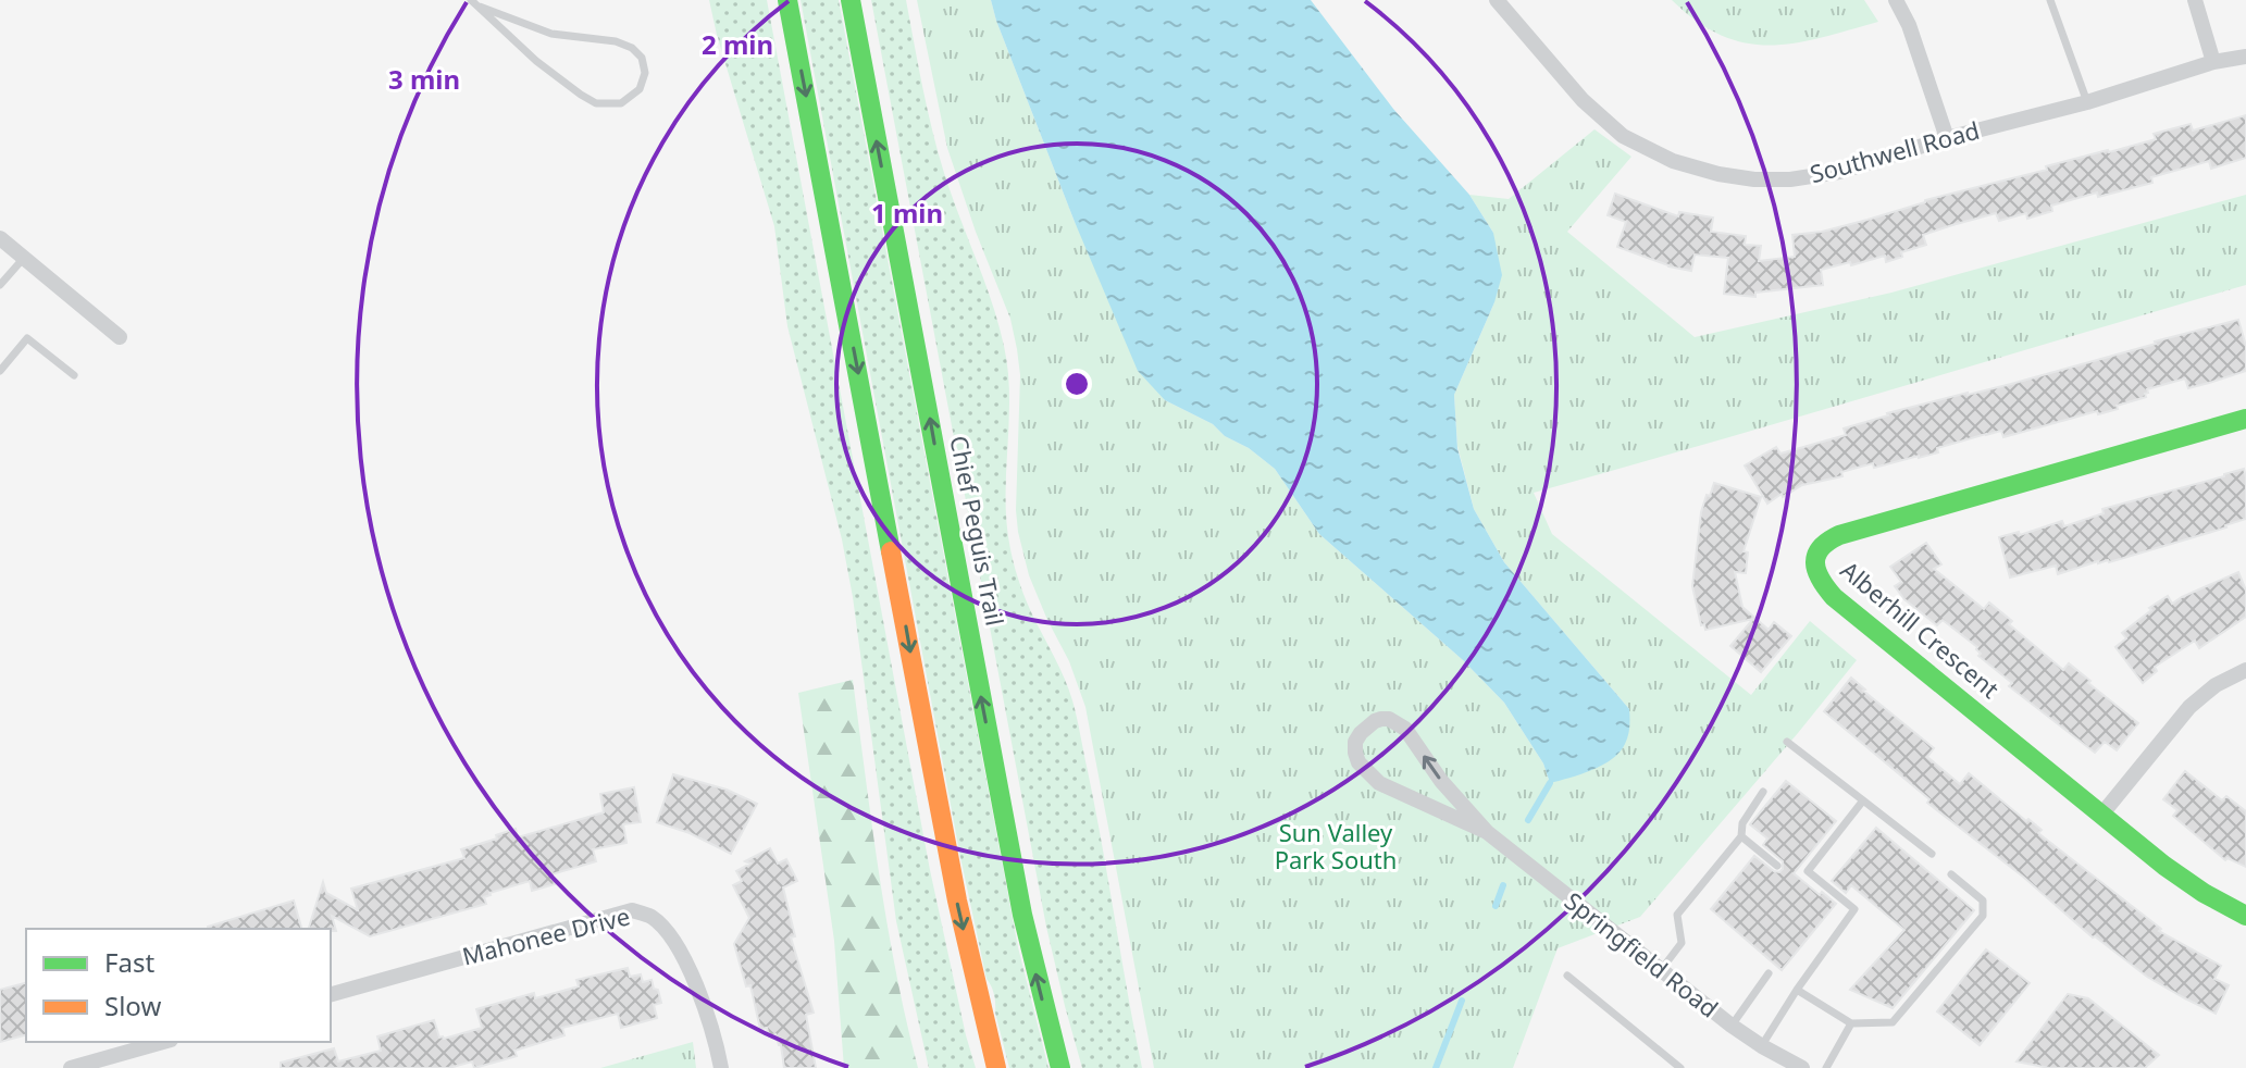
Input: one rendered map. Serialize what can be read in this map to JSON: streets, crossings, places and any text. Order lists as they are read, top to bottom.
{
  "streets": {
    "main road": ["Chief Peguis Trail", "Alberhill Crescent"],
    "street": ["Southwell Road", "Mahonee Drive", "Springfield Road"]
  },
  "parks": ["Sun Valley Park South"],
  "legend": ["Fast", "Slow"],
  "rings": ["2 min", "3 min", "1 min"]
}
